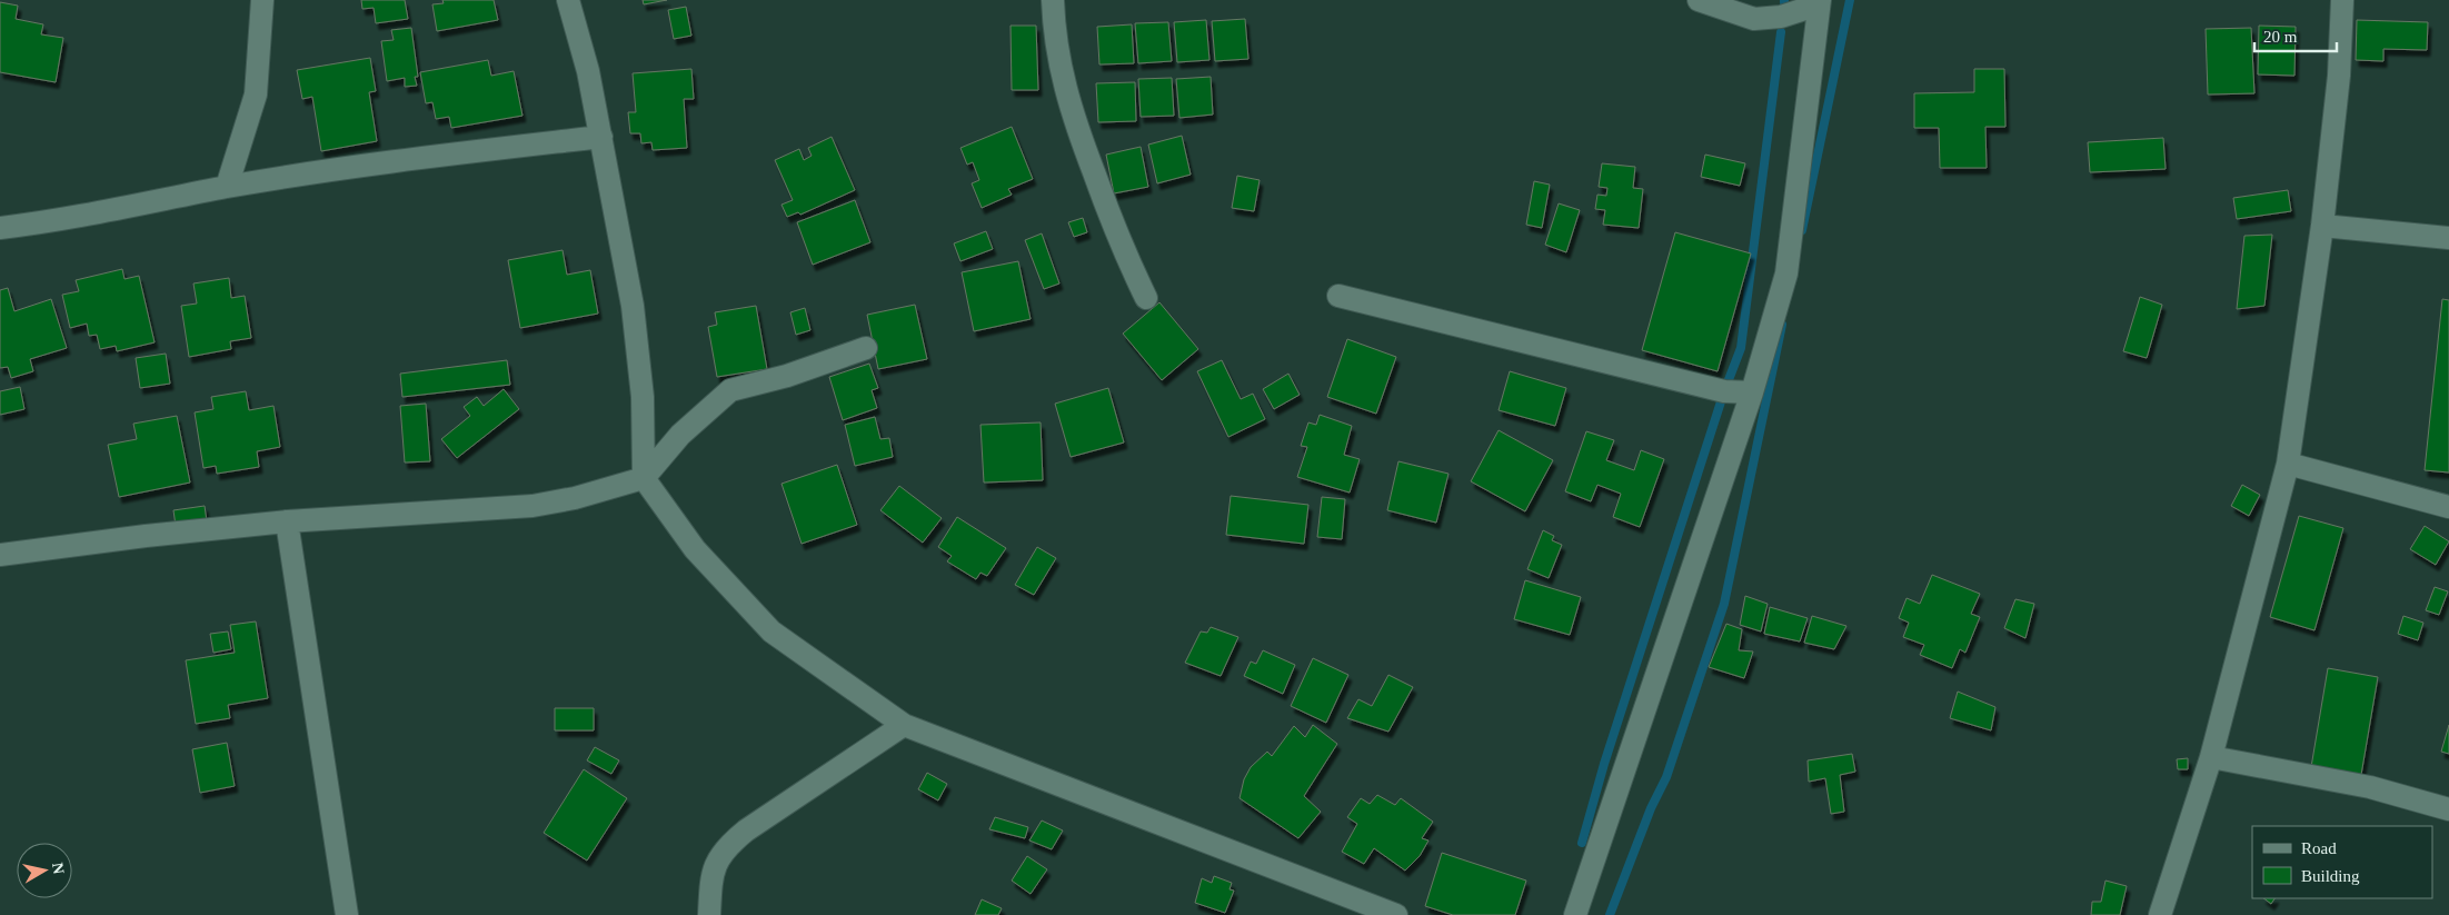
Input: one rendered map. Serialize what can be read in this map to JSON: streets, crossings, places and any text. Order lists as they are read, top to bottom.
{
  "legend": ["Road", "Building"],
  "scale_bar": "20 m",
  "north": "right"
}
